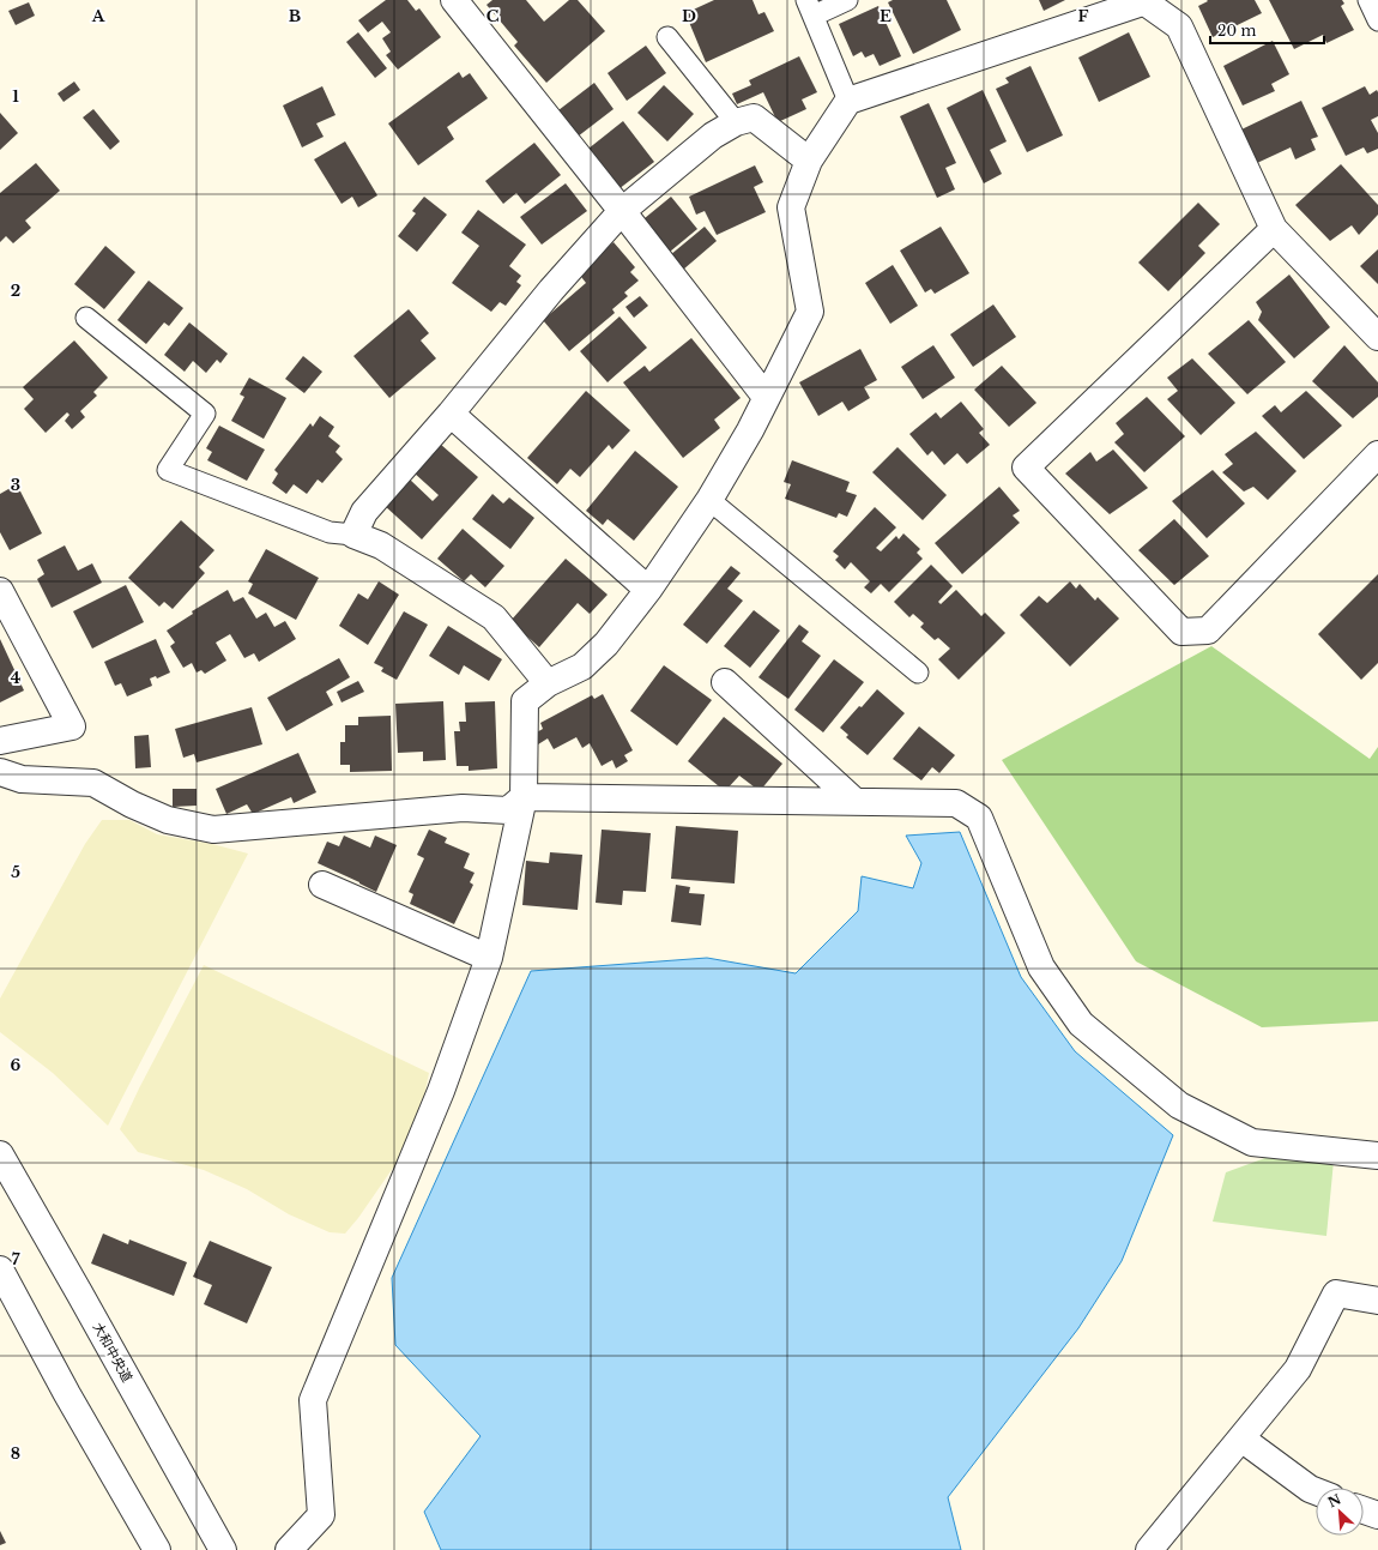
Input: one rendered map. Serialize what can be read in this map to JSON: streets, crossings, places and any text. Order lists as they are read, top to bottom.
{
  "streets": {
    "street": ["大和中央道"]
  },
  "scale_bar": "20 m",
  "north": "top left",
  "grid": {
    "columns": [
      "A",
      "B",
      "C",
      "D",
      "E",
      "F"
    ],
    "rows": [
      "1",
      "2",
      "3",
      "4",
      "5",
      "6",
      "7",
      "8"
    ]
  }
}
